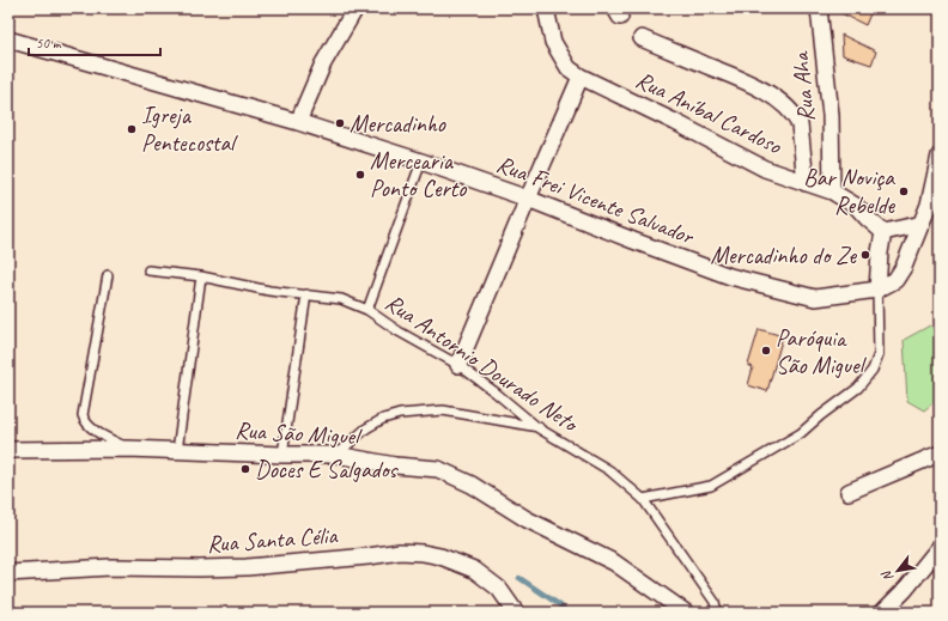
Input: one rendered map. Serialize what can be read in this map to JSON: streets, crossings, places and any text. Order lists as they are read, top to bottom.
{
  "streets": {
    "street": [
      "Rua Aha",
      "Rua Aníbal Cardoso",
      "Rua Frei Vicente Salvador",
      "Rua São Miguel",
      "Rua Santa Célia"
    ],
    "lane": ["Rua Antornio Dourado Neto"]
  },
  "crossings": [
    ["Rua Aha", "Rua Aníbal Cardoso"]
  ],
  "places": [
    "Mercadinho",
    "Igreja Pentecostal",
    "Mercearia Ponto Certo",
    "Bar Noviça Rebelde",
    "Mercadinho do Ze",
    "Paróquia São Miguel",
    "Doces E Salgados"
  ],
  "scale_bar": "50 m",
  "north": "bottom left"
}
